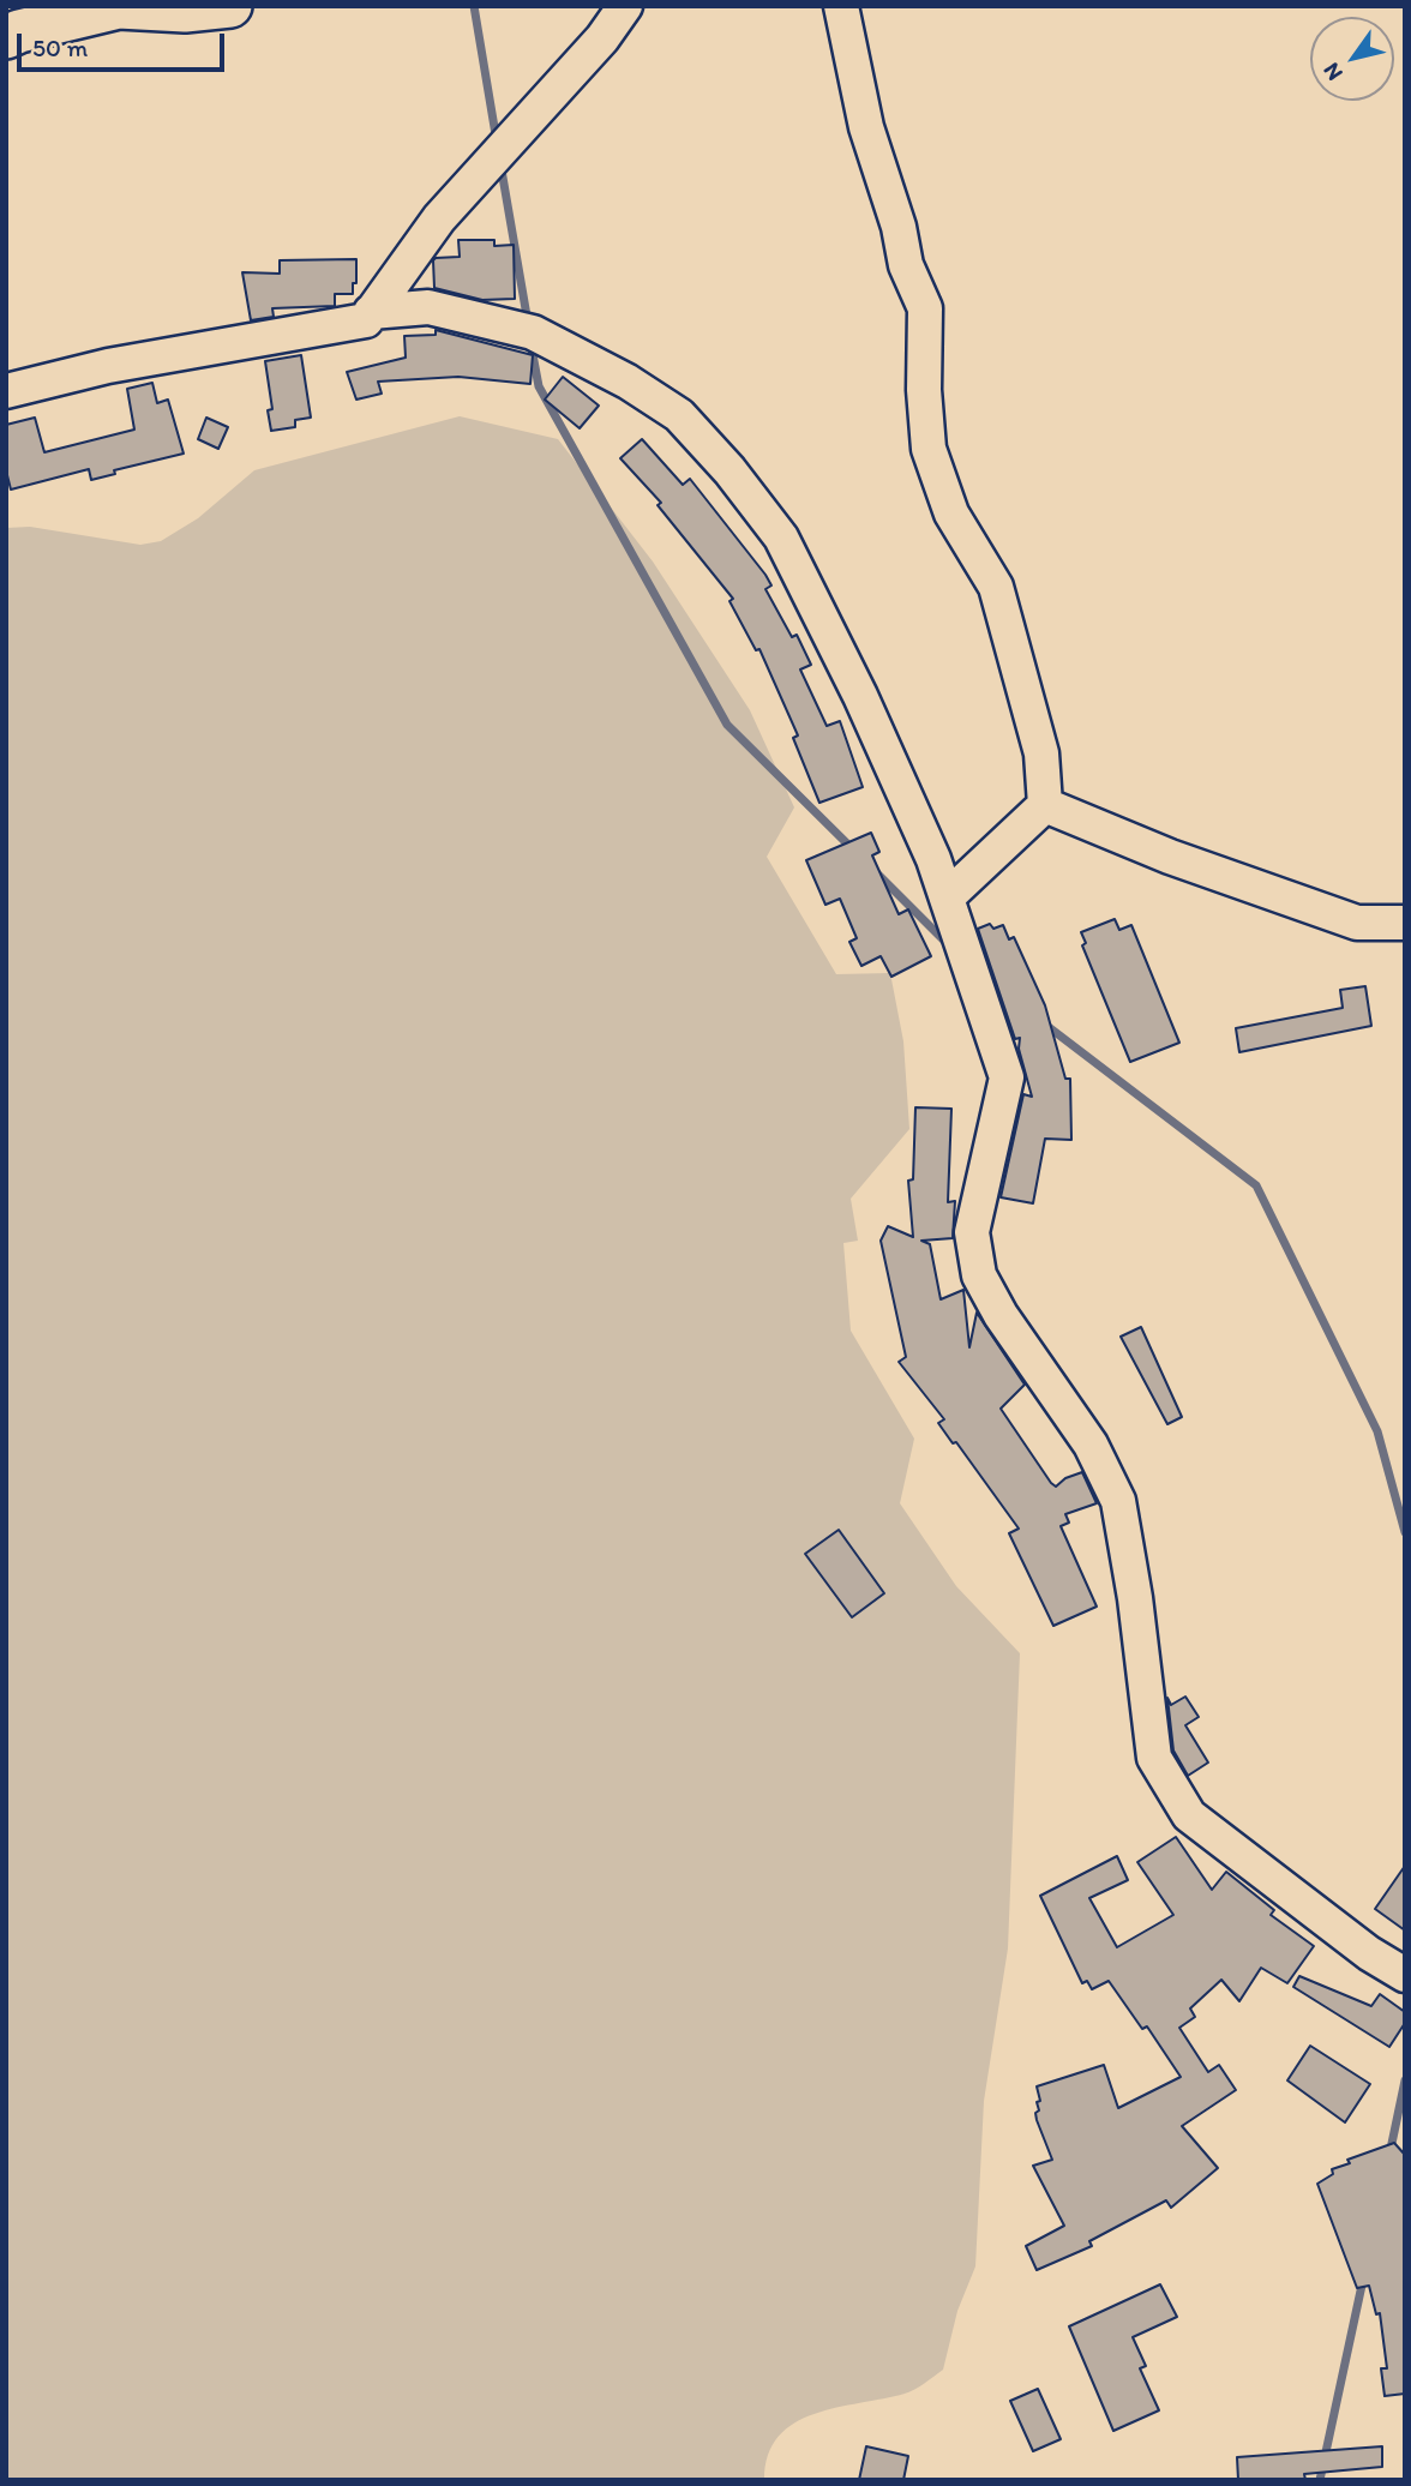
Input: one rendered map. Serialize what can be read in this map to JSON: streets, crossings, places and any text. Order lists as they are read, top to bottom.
{
  "scale_bar": "50 m",
  "north": "bottom left"
}
